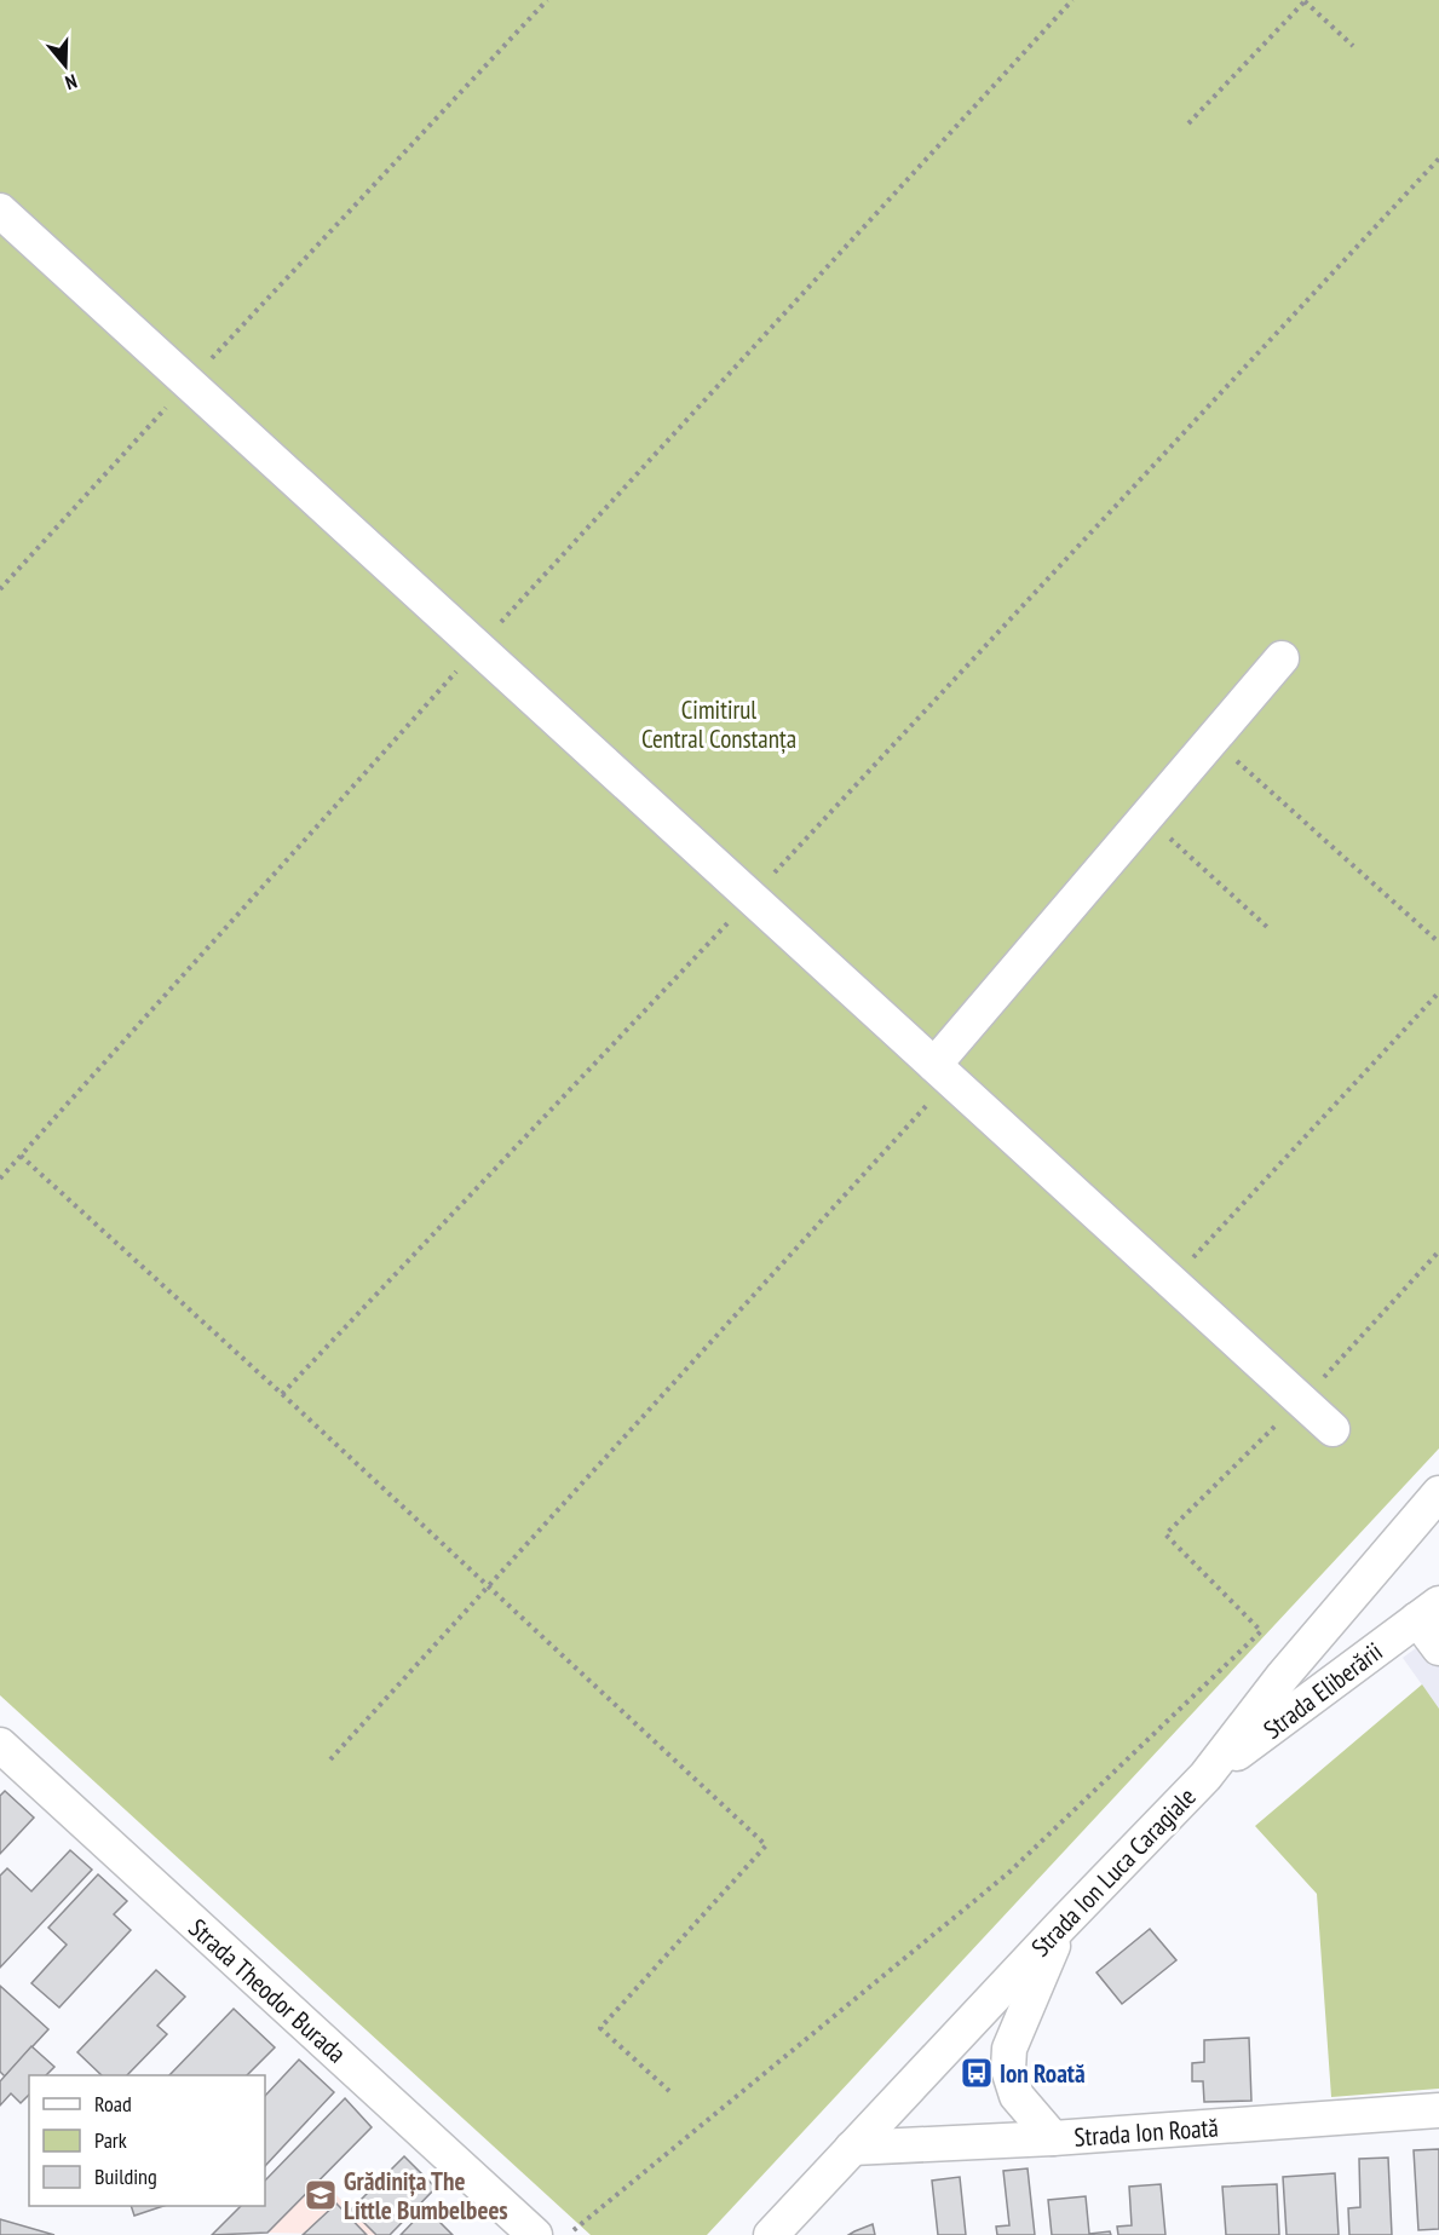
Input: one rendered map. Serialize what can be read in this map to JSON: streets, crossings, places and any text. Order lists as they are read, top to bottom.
{
  "streets": {
    "street": [
      "Strada Eliberării",
      "Strada Ion Luca Caragiale",
      "Strada Theodor Burada",
      "Strada Ion Roată"
    ]
  },
  "crossings": [
    ["Strada Eliberării", "Strada Ion Luca Caragiale"],
    ["Strada Ion Luca Caragiale", "Strada Ion Roată"]
  ],
  "parks": ["Cimitirul Central Constanța"],
  "places": {
    "bus stop": ["Ion Roată"],
    "school or university": ["Grădinița The Little Bumbelbees"]
  },
  "legend": ["Road", "Park", "Building"],
  "north": "bottom"
}
